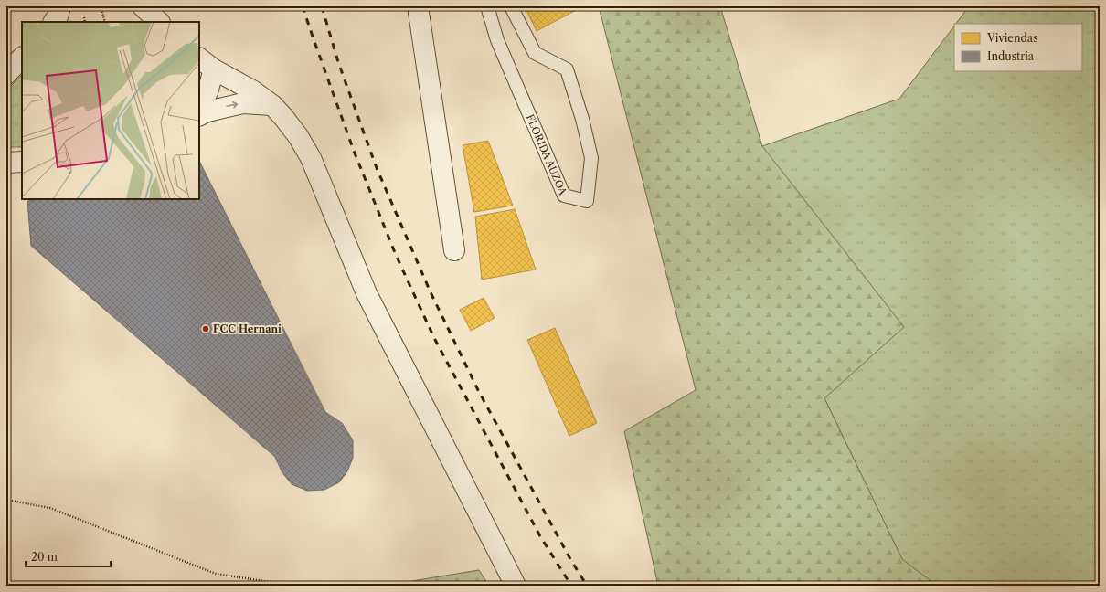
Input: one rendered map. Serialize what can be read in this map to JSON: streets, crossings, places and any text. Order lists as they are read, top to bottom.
{
  "streets": {
    "lane": ["FLORIDA AUZOA"]
  },
  "places": ["FCC Hernani"],
  "legend": ["Viviendas", "Industria"],
  "scale_bar": "20 m"
}
